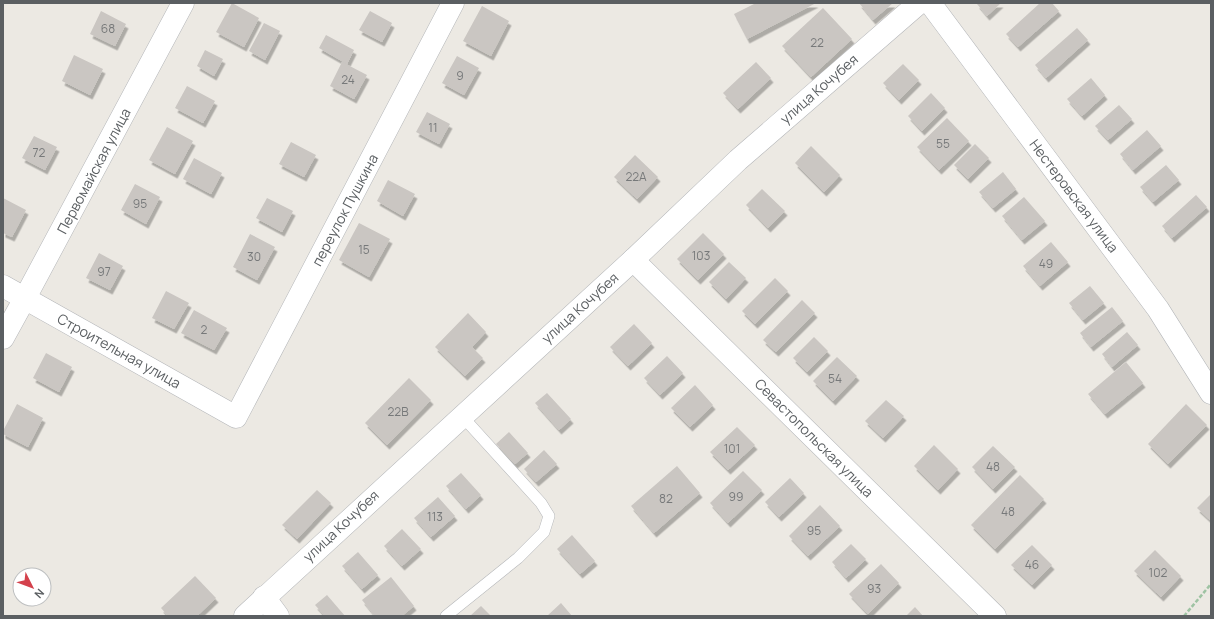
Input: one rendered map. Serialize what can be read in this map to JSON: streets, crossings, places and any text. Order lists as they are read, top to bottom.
{
  "streets": {
    "street": [
      "улица Кочубея",
      "Первомайская улица",
      "Нестеровская улица",
      "переулок Пушкина",
      "Строительная улица",
      "Севастопольская улица"
    ]
  },
  "crossings": [
    ["улица Кочубея", "Севастопольская улица"],
    ["Первомайская улица", "Строительная улица"],
    ["переулок Пушкина", "Строительная улица"]
  ],
  "house_numbers": [
    "68",
    "22",
    "9",
    "24",
    "11",
    "55",
    "72",
    "22А",
    "95",
    "15",
    "103",
    "30",
    "49",
    "97",
    "2",
    "54",
    "22В",
    "101",
    "48",
    "99",
    "82",
    "48",
    "113",
    "95",
    "46",
    "102",
    "93"
  ],
  "north": "bottom right"
}
